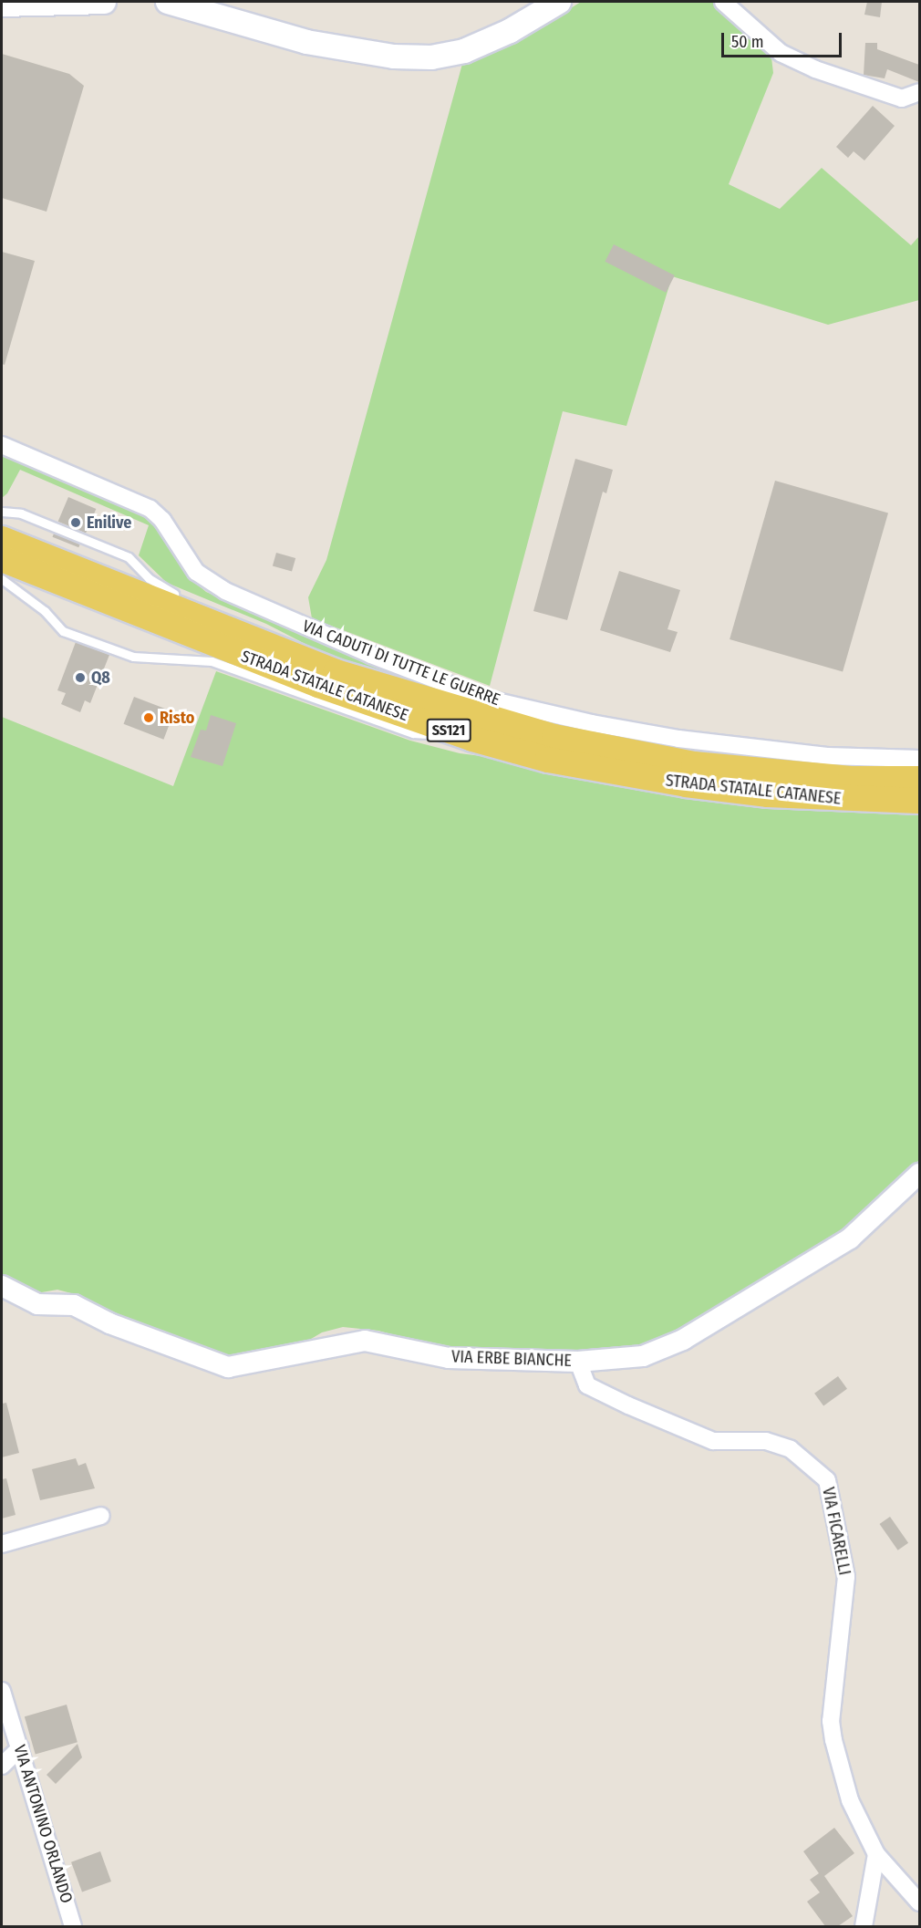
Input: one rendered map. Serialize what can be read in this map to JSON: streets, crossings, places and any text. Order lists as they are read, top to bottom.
{
  "streets": {
    "main road": ["STRADA STATALE CATANESE", "SS121"],
    "street": [
      "VIA CADUTI DI TUTTE LE GUERRE",
      "VIA ERBE BIANCHE",
      "VIA FICARELLI",
      "VIA ANTONINO ORLANDO"
    ]
  },
  "crossings": [
    ["VIA ERBE BIANCHE", "VIA FICARELLI"]
  ],
  "places": ["Enilive", "Q8", "Risto"],
  "scale_bar": "50 m"
}
